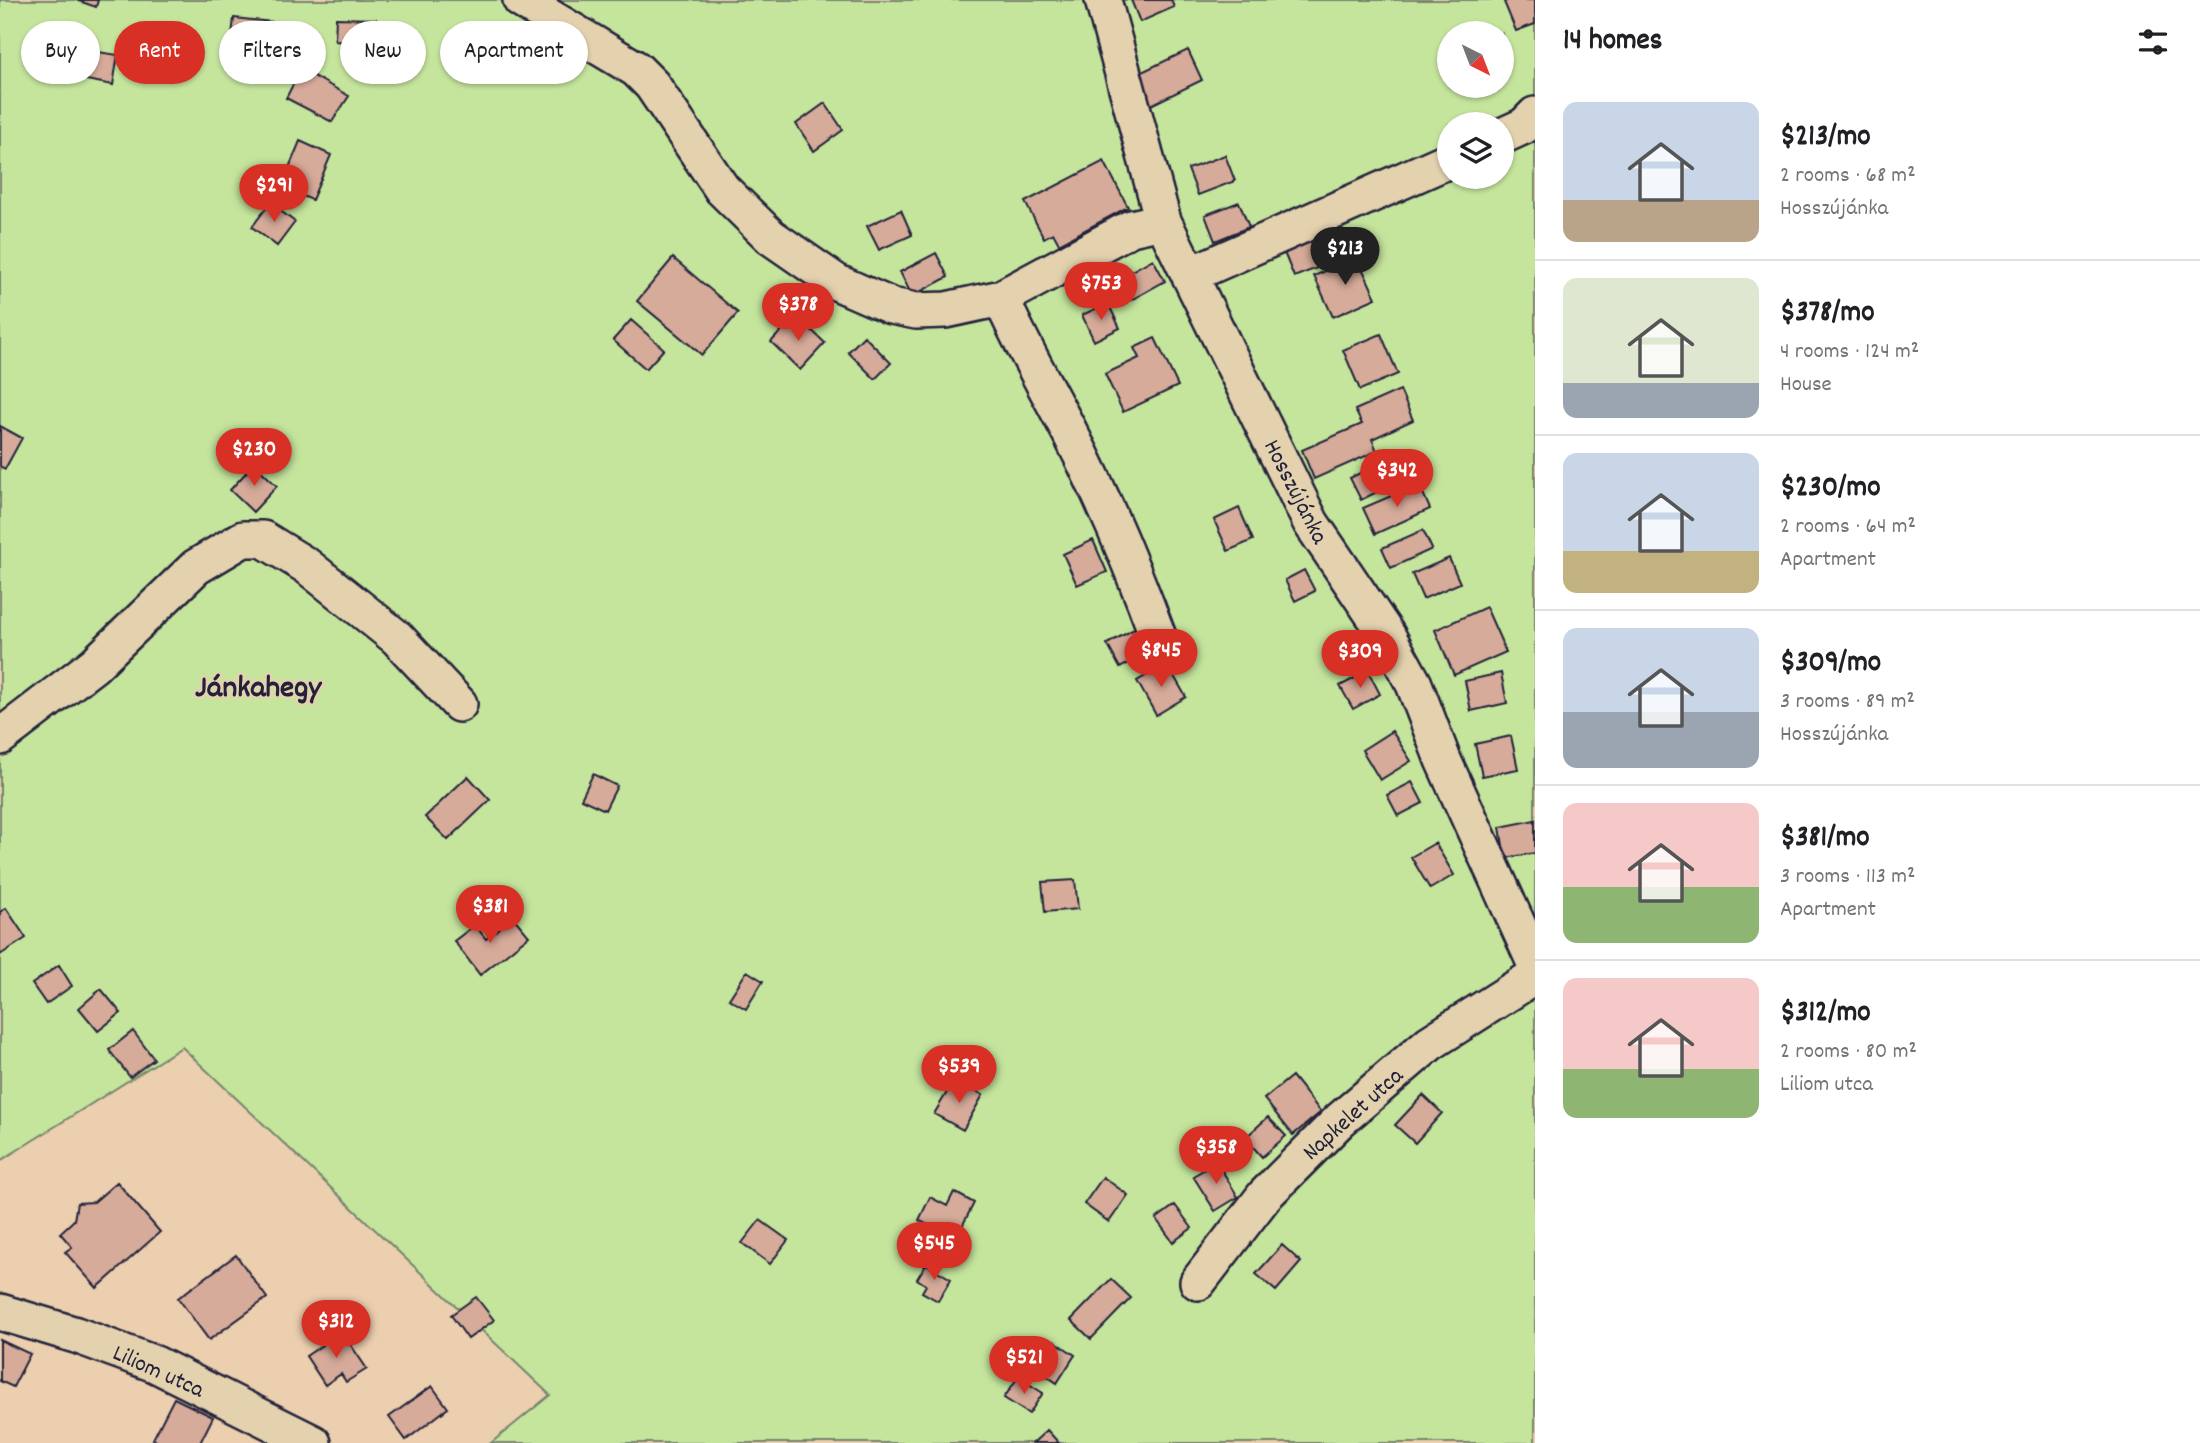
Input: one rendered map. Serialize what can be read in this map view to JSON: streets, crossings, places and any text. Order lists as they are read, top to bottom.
{
  "streets": {
    "street": ["Hosszújánka", "Napkelet utca", "Liliom utca"]
  },
  "districts": ["Jánkahegy"],
  "north": "bottom right",
  "page": {
    "heading": "14 homes",
    "chip": [
      "Buy",
      "Rent",
      "Filters",
      "New",
      "Apartment"
    ],
    "list": [
      {
        "name": "$213/mo",
        "note": "2 rooms · 68 m² · Hosszújánka"
      },
      {
        "name": "$378/mo",
        "note": "4 rooms · 124 m² · House"
      },
      {
        "name": "$230/mo",
        "note": "2 rooms · 64 m² · Apartment"
      },
      {
        "name": "$309/mo",
        "note": "3 rooms · 89 m² · Hosszújánka"
      },
      {
        "name": "$381/mo",
        "note": "3 rooms · 113 m² · Apartment"
      },
      {
        "name": "$312/mo",
        "note": "2 rooms · 80 m² · Liliom utca"
      }
    ],
    "price": [
      "$291",
      "$213",
      "$753",
      "$378",
      "$230",
      "$342",
      "$845",
      "$309",
      "$381",
      "$539",
      "$358",
      "$545",
      "$312",
      "$521"
    ]
  }
}
